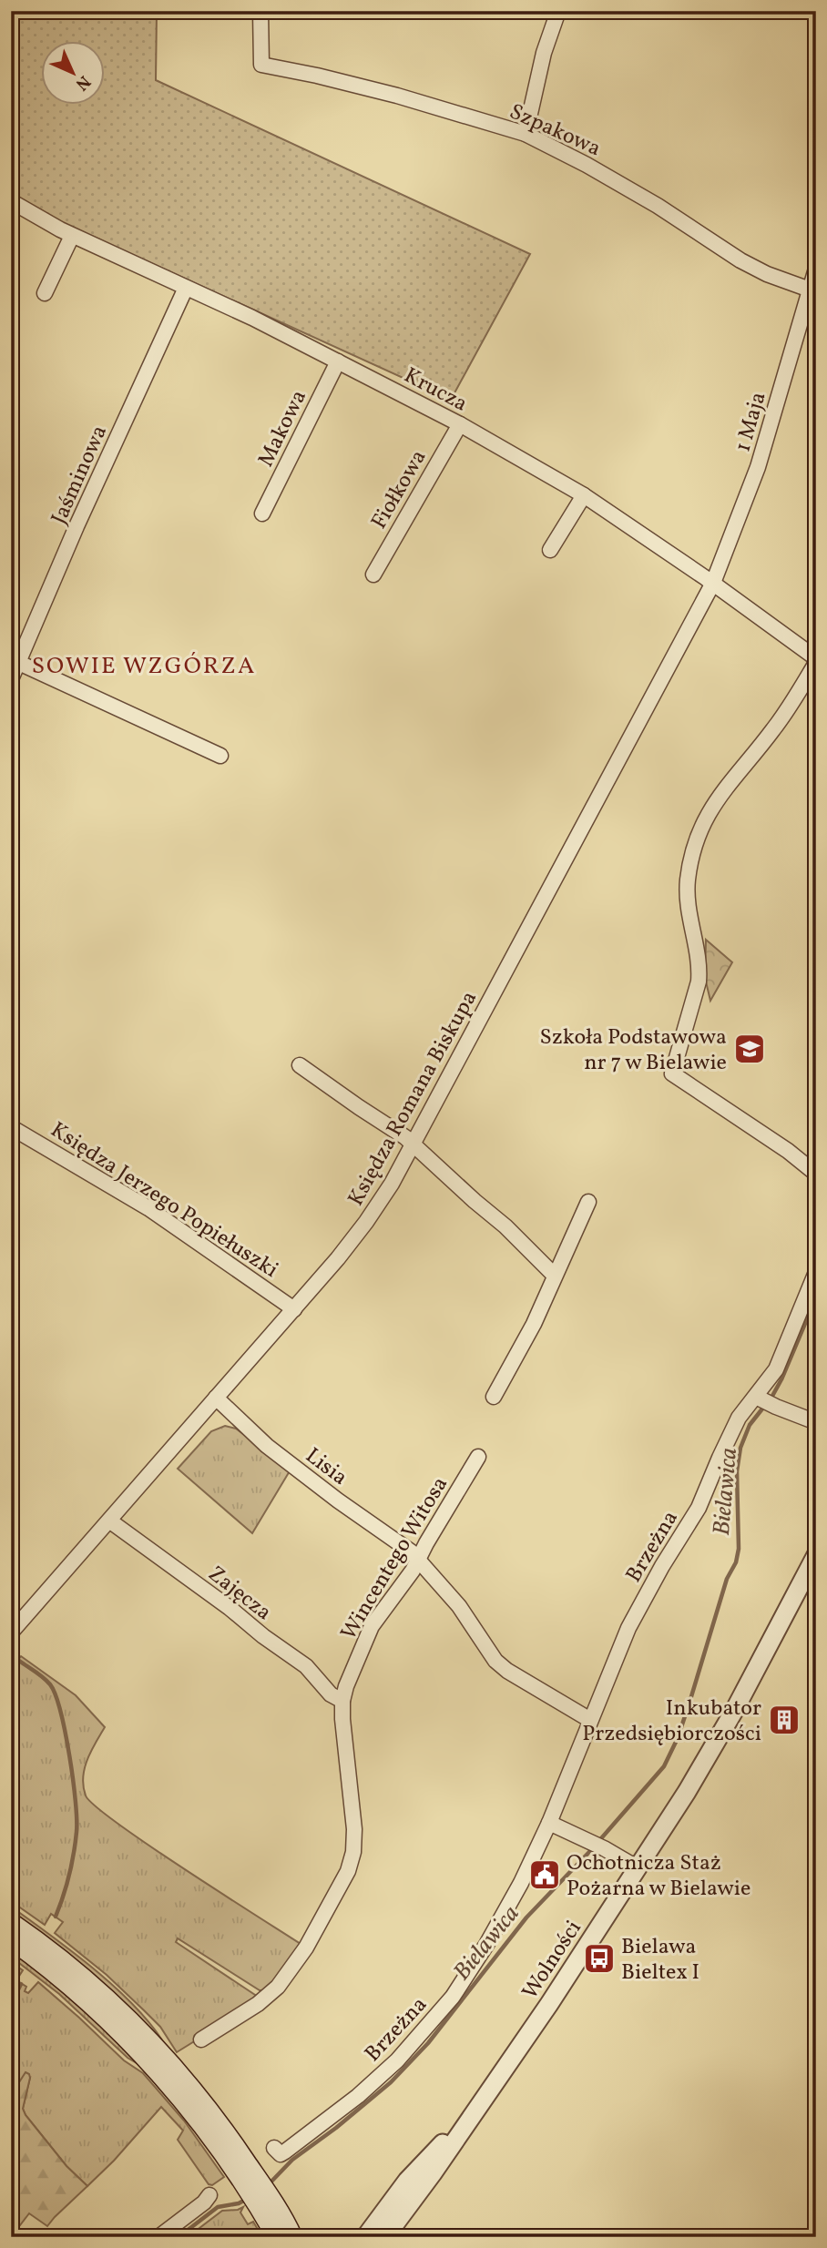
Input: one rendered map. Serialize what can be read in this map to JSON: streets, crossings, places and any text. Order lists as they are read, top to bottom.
{
  "streets": {
    "street": [
      "Szpakowa",
      "Krucza",
      "1 Maja",
      "Makowa",
      "Jaśminowa",
      "Fiołkowa",
      "Księdza Romana Biskupa",
      "Księdza Jerzego Popiełuszki",
      "Lisia",
      "Brzeżna",
      "Wincentego Witosa",
      "Zajęcza",
      "Wolności"
    ]
  },
  "crossings": [
    ["Szpakowa", "1 Maja"],
    ["Krucza", "1 Maja"],
    ["Krucza", "Makowa"],
    ["Krucza", "Jaśminowa"],
    ["Krucza", "Fiołkowa"],
    ["Krucza", "Księdza Romana Biskupa"],
    ["1 Maja", "Księdza Romana Biskupa"],
    ["Księdza Romana Biskupa", "Księdza Jerzego Popiełuszki"],
    ["Księdza Romana Biskupa", "Lisia"],
    ["Księdza Romana Biskupa", "Zajęcza"],
    ["Lisia", "Wincentego Witosa"],
    ["Wincentego Witosa", "Zajęcza"]
  ],
  "districts": ["SOWIE WZGÓRZA"],
  "water": ["Bielawica"],
  "places": {
    "school or university": ["Szkoła Podstawowa nr 7 w Bielawie"],
    "building": ["Inkubator Przedsiębiorczości"],
    "public building": ["Ochotnicza Staż Pożarna w Bielawie"],
    "bus stop": ["Bielawa Bieltex I"]
  },
  "north": "bottom right"
}
